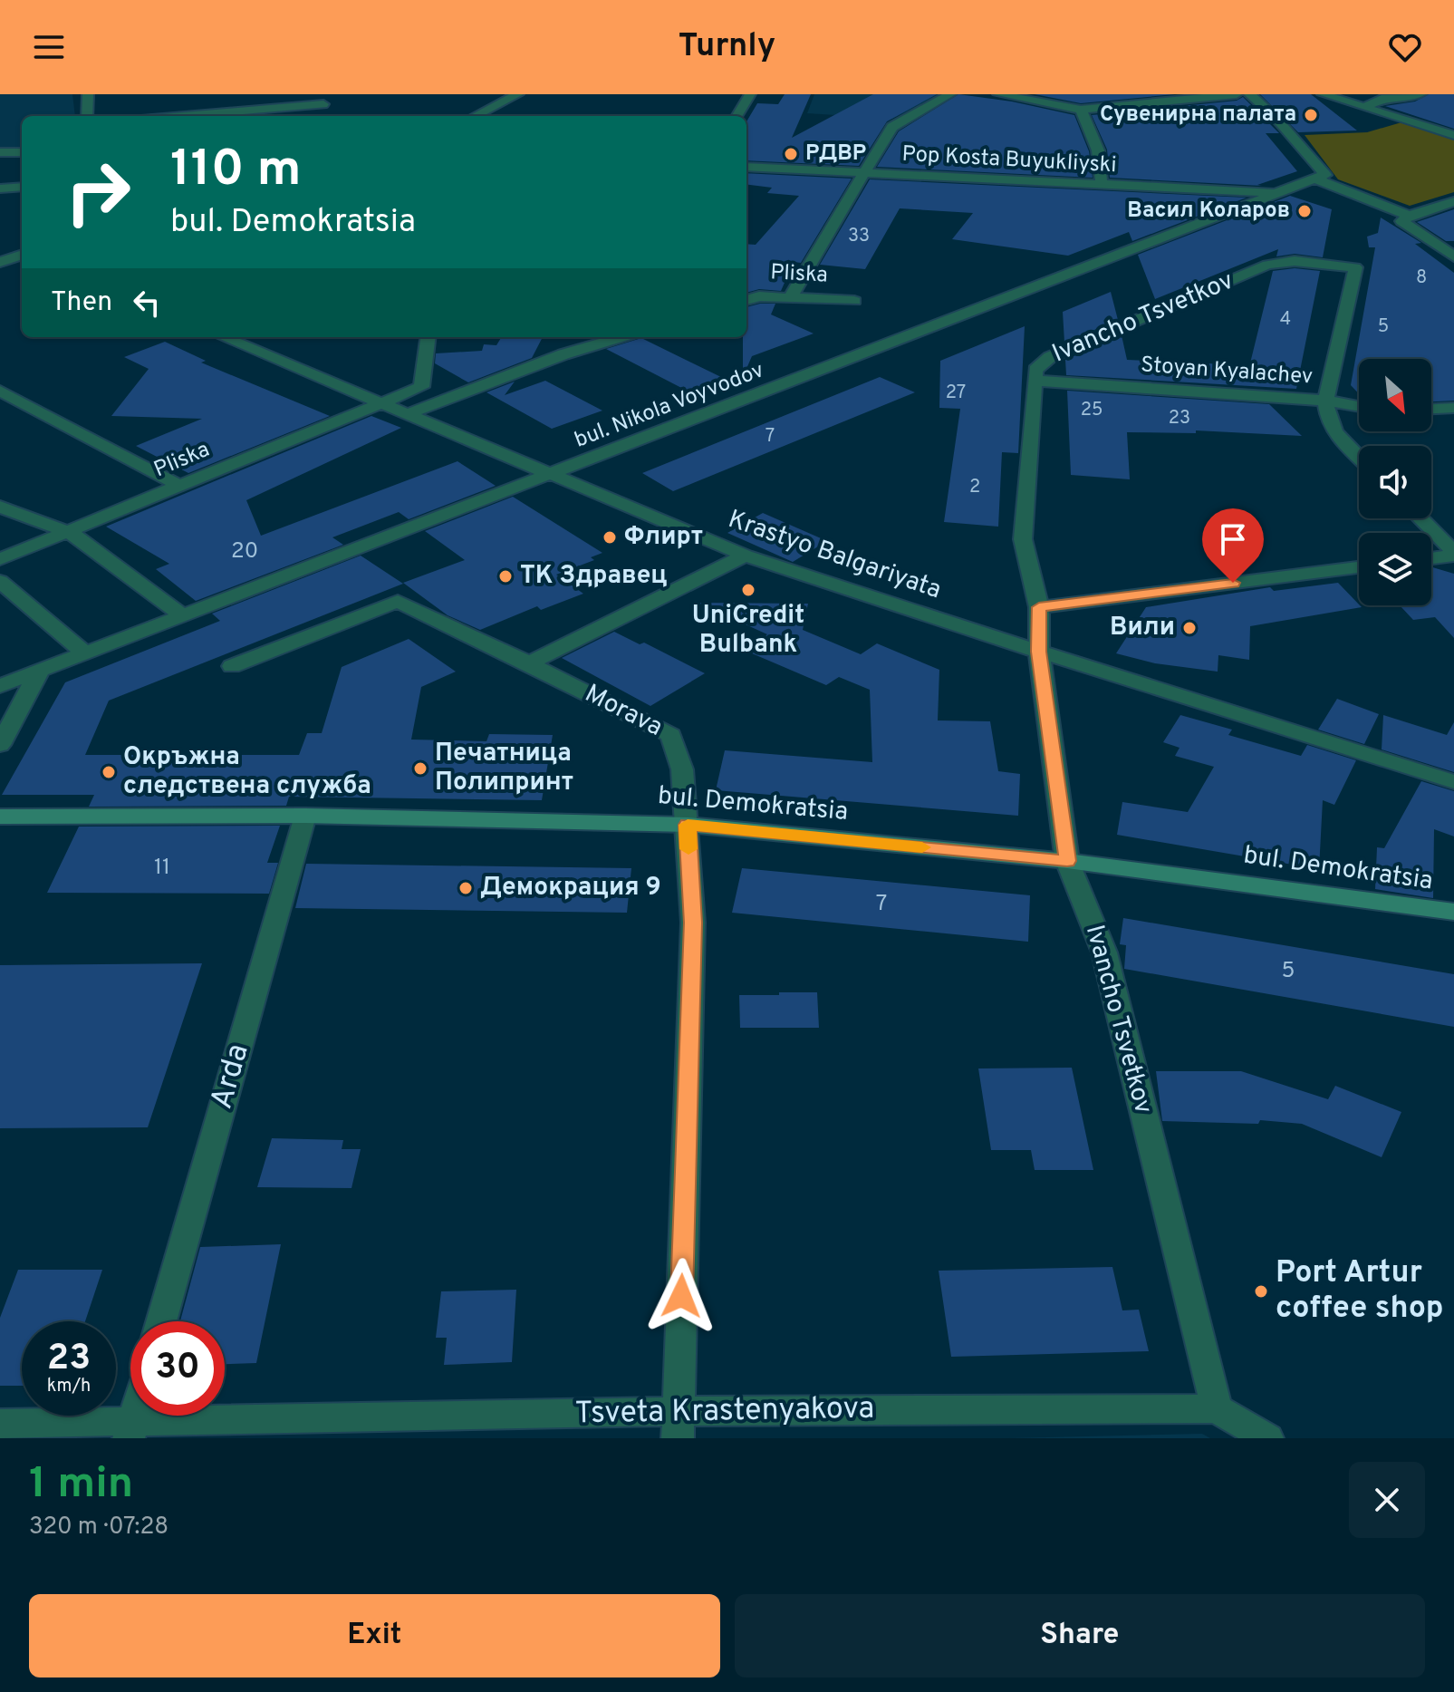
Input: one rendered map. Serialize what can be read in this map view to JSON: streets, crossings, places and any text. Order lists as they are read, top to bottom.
{
  "streets": {
    "street": [
      "Pop Kosta Buyukliyski",
      "Pliska",
      "Ivancho Tsvetkov",
      "Stoyan Kyalachev",
      "bul. Nikola Voyvodov",
      "Krastyo Balgariyata",
      "Morava",
      "bul. Demokratsia",
      "Arda",
      "Tsveta Krastenyakova"
    ]
  },
  "crossings": [
    ["Pop Kosta Buyukliyski", "bul. Nikola Voyvodov"],
    ["Pliska", "Krastyo Balgariyata"],
    ["Ivancho Tsvetkov", "Stoyan Kyalachev"],
    ["Ivancho Tsvetkov", "Krastyo Balgariyata"],
    ["Ivancho Tsvetkov", "bul. Demokratsia"],
    ["Ivancho Tsvetkov", "Tsveta Krastenyakova"],
    ["bul. Nikola Voyvodov", "Krastyo Balgariyata"],
    ["Morava", "bul. Demokratsia"],
    ["Morava", "Tsveta Krastenyakova"],
    ["bul. Demokratsia", "Arda"]
  ],
  "places": [
    "Сувенирна палата",
    "РДВР",
    "Васил Коларов",
    "Флирт",
    "ТК Здравец",
    "UniCredit Bulbank",
    "Вили",
    "Печатница Полипринт",
    "Окръжна следствена служба",
    "Демокрация 9",
    "Port Artur coffee shop"
  ],
  "house_numbers": [
    "33",
    "8",
    "4",
    "5",
    "27",
    "25",
    "23",
    "7",
    "2",
    "20",
    "11",
    "7",
    "5"
  ],
  "north": "bottom right",
  "page": {
    "header": "Turnly",
    "turn": ["110 m", "bul. Demokratsia"],
    "then": "Then",
    "speed": "23 km/h",
    "limit": "30",
    "heading": ["1 min", "320 m · 07:28"],
    "buttons": ["Exit", "Share"]
  }
}
